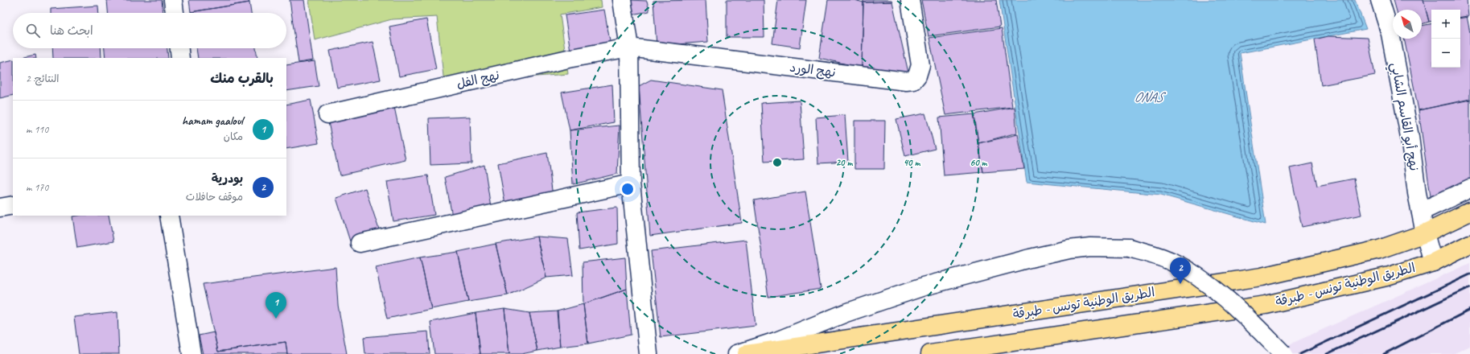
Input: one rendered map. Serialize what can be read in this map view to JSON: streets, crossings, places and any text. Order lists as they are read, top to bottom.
{
  "streets": {
    "main road": ["الطريق الوطنية تونس - طبرقة"],
    "street": ["نهج الورد", "نهج الفل", "نهج أبو القاسم الشابي"]
  },
  "crossings": [
    ["نهج الورد", "نهج الفل"],
    ["نهج أبو القاسم الشابي", "الطريق الوطنية تونس - طبرقة"]
  ],
  "water": ["ONAS"],
  "north": "top left",
  "page": {
    "map_buttons": ["+", "−"],
    "search": "ابحث هنا",
    "heading": ["بالقرب منك", "النتائج: 2"],
    "list": [
      {
        "mark": "1",
        "name": "hamam gaaloul",
        "note": "مكان",
        "value": "110 m"
      },
      {
        "mark": "2",
        "name": "بودرية",
        "note": "موقف حافلات",
        "value": "170 m"
      }
    ],
    "pins": ["2", "1"]
  },
  "rings": ["20 m", "40 m", "60 m"]
}
